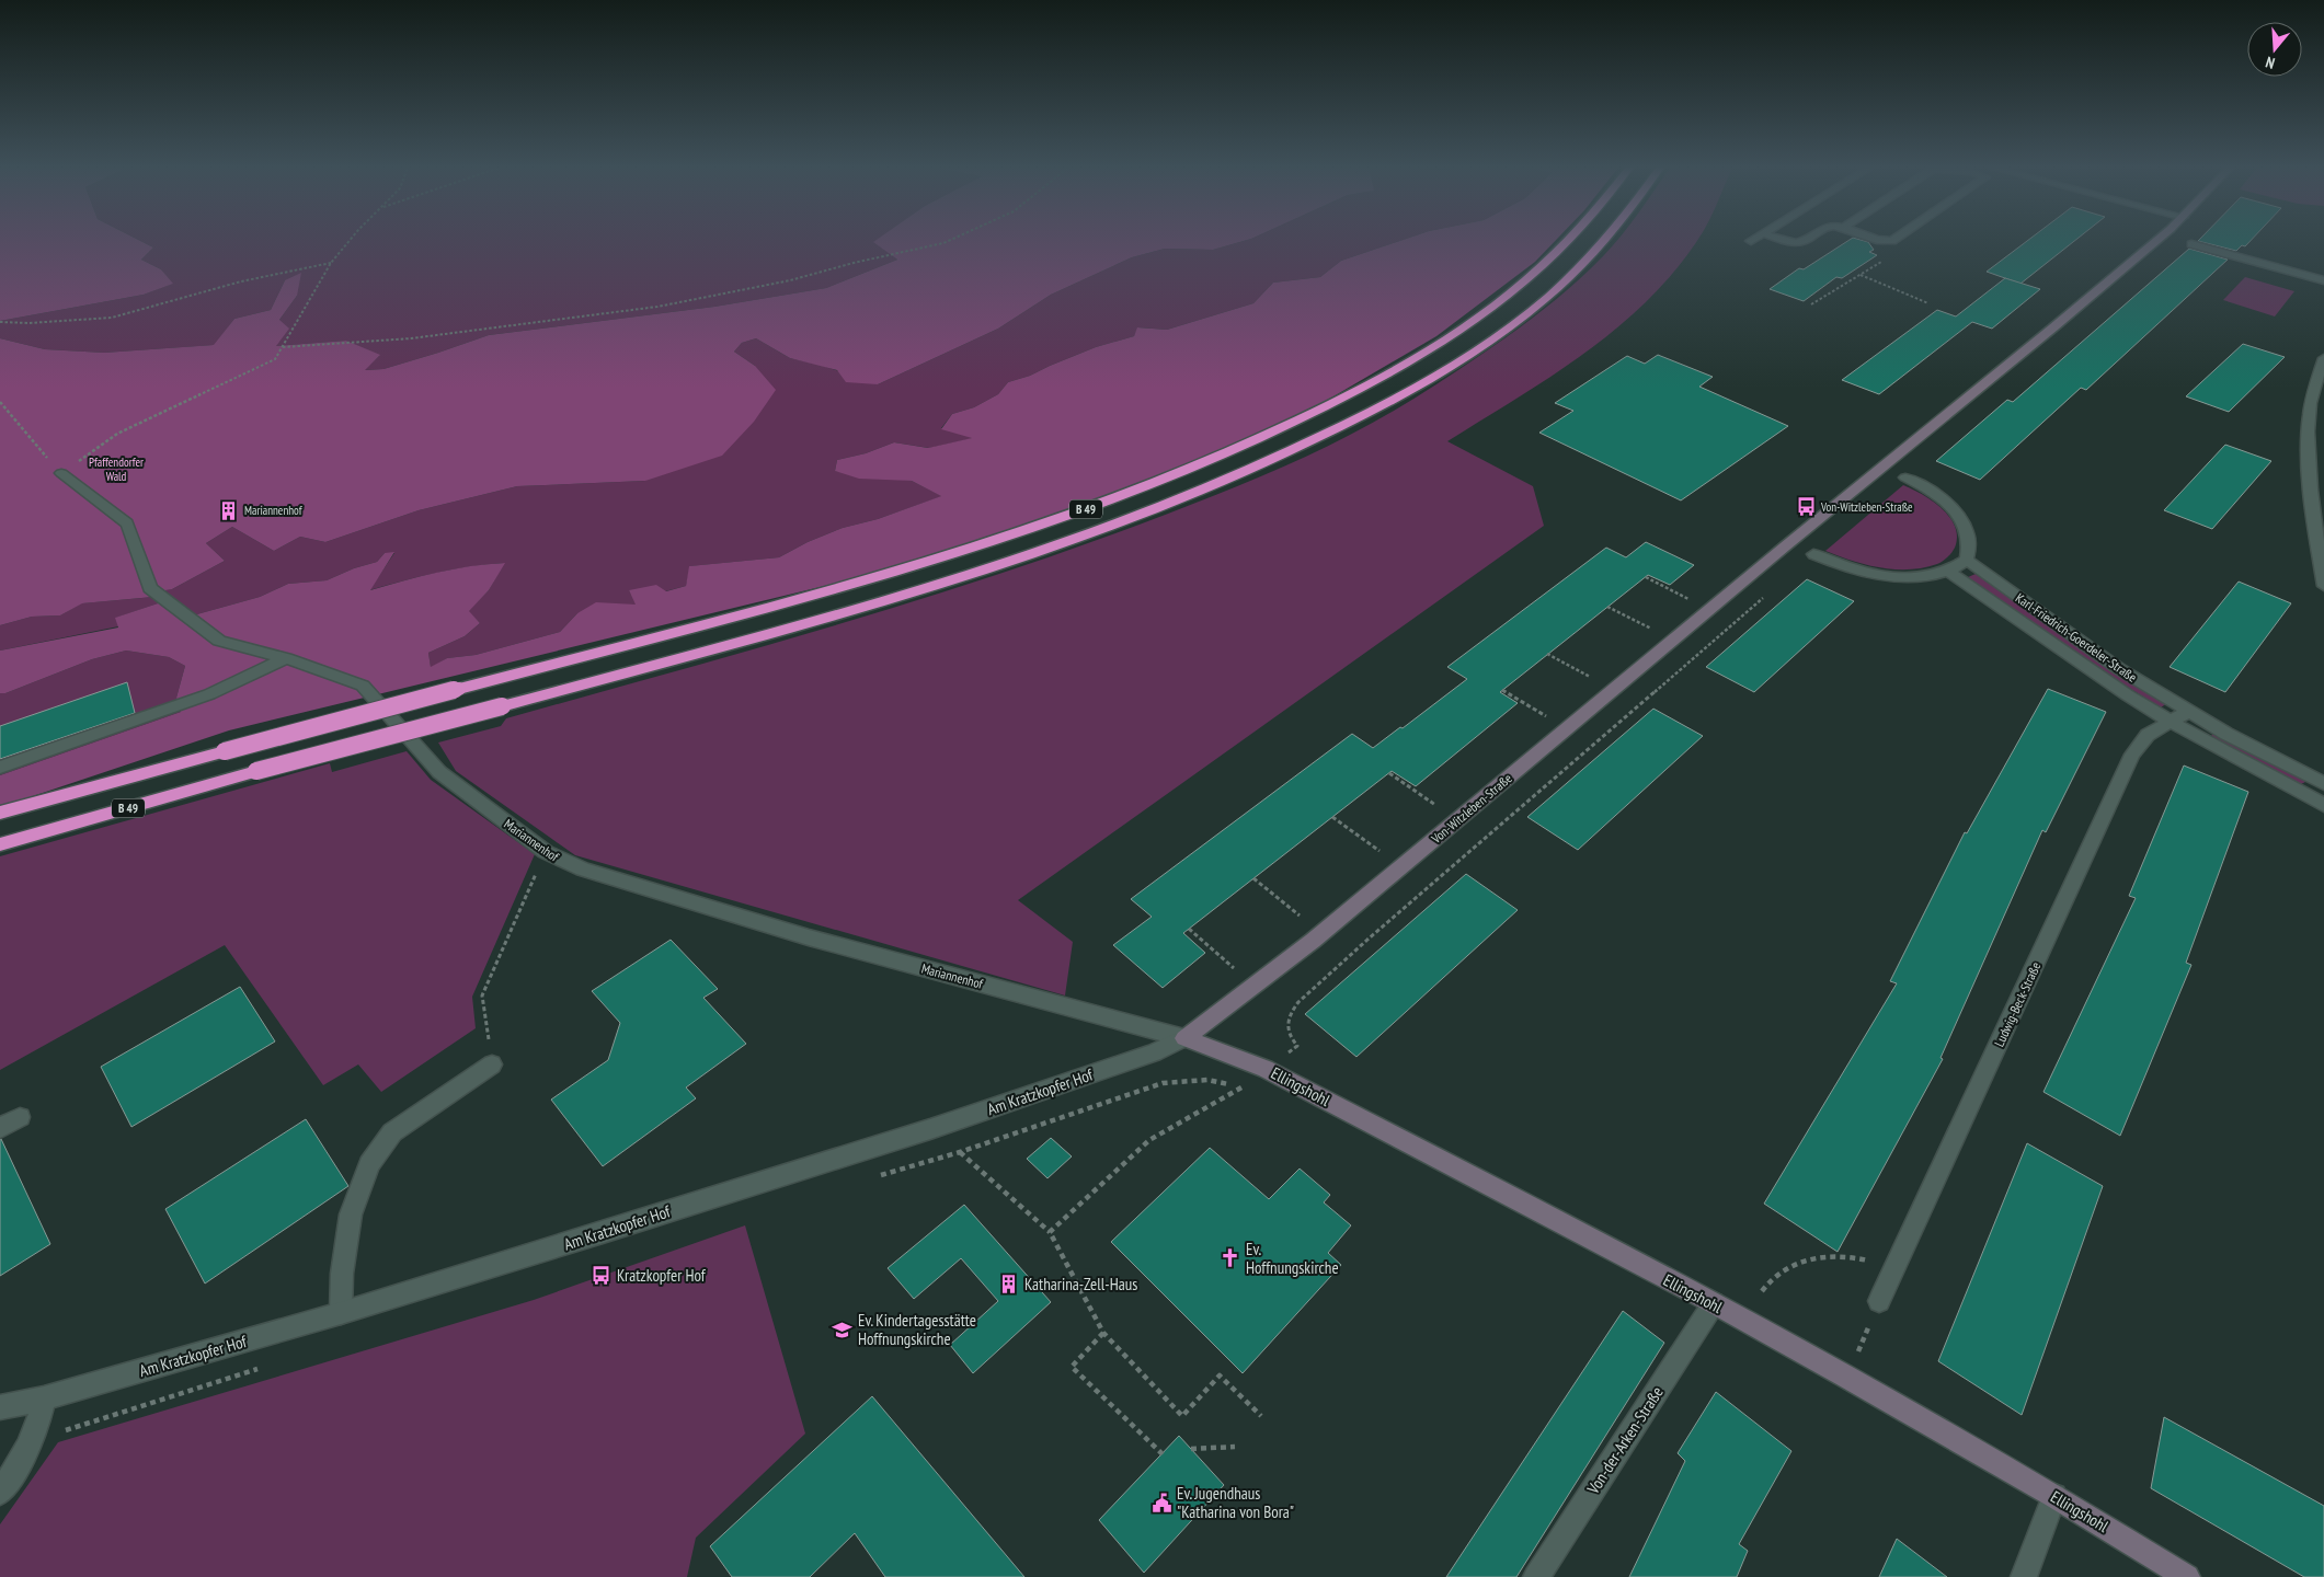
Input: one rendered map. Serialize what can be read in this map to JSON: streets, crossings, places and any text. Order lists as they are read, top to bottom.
{
  "streets": {
    "highway": ["B 49"],
    "street": [
      "Karl-Friedrich-Goerdeler-Straße",
      "Von-Witzleben-Straße",
      "Mariannenhof",
      "Ludwig-Beck-Straße",
      "Ellingshohl",
      "Am Kratzkopfer Hof",
      "Von-der-Arken-Straße"
    ]
  },
  "crossings": [
    ["Karl-Friedrich-Goerdeler-Straße", "Ludwig-Beck-Straße"],
    ["Von-Witzleben-Straße", "Mariannenhof"],
    ["Von-Witzleben-Straße", "Ellingshohl"],
    ["Von-Witzleben-Straße", "Am Kratzkopfer Hof"],
    ["Mariannenhof", "Ellingshohl"],
    ["Mariannenhof", "Am Kratzkopfer Hof"],
    ["Ellingshohl", "Am Kratzkopfer Hof"],
    ["Ellingshohl", "Von-der-Arken-Straße"]
  ],
  "parks": ["Pfaffendorfer Wald"],
  "places": {
    "bus stop": ["Von-Witzleben-Straße", "Kratzkopfer Hof"],
    "building": ["Mariannenhof", "Katharina-Zell-Haus"],
    "church": ["Ev. Hoffnungskirche"],
    "school or university": ["Ev. Kindertagesstätte Hoffnungskirche"],
    "public building": ["Ev. Jugendhaus \"Katharina von Bora\""]
  },
  "north": "bottom"
}
